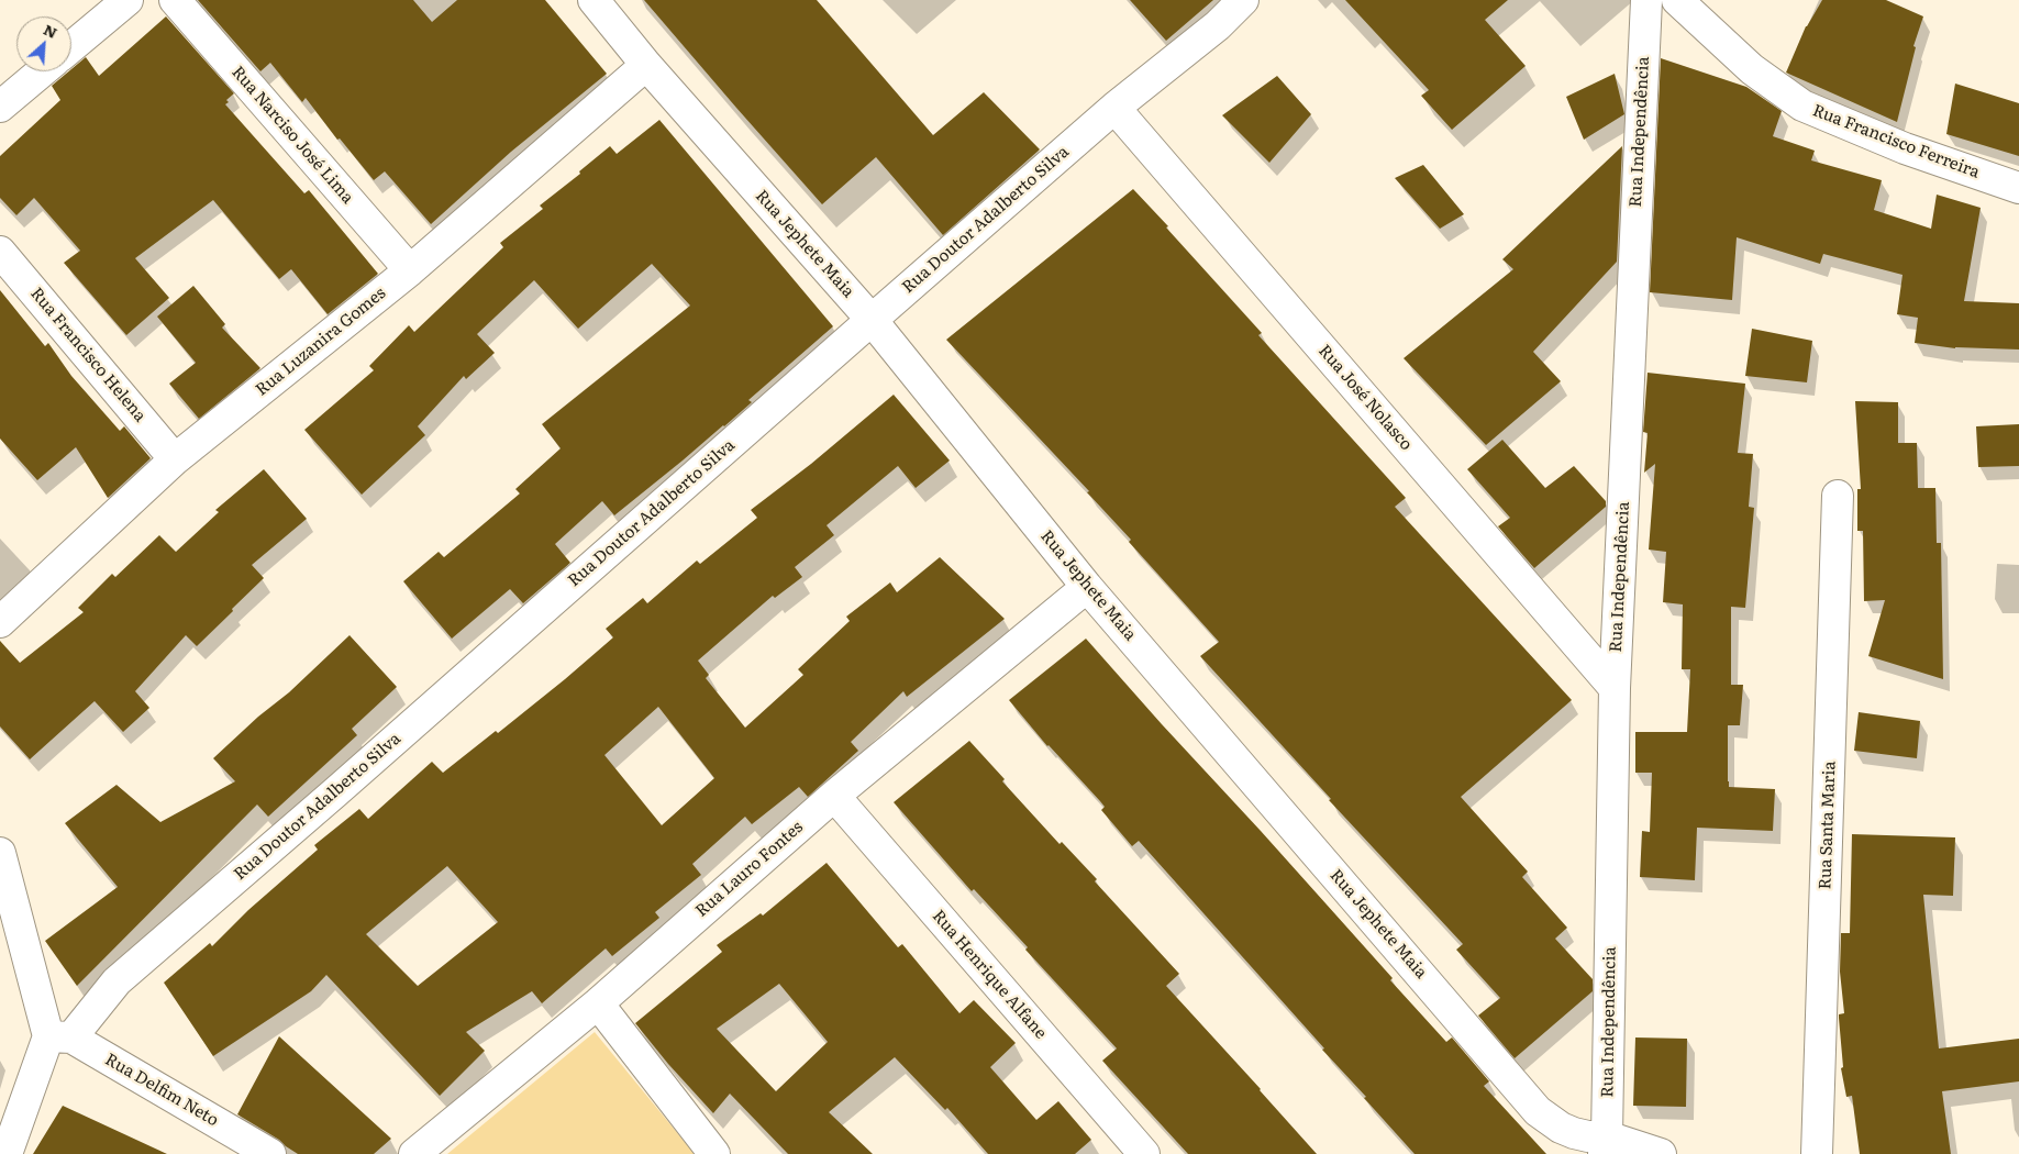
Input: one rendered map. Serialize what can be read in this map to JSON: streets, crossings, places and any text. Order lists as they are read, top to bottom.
{
  "streets": {
    "street": [
      "Rua Independência",
      "Rua Narciso José Lima",
      "Rua Francisco Ferreira",
      "Rua Doutor Adalberto Silva",
      "Rua Jephete Maia",
      "Rua Luzanira Gomes",
      "Rua Francisco Helena",
      "Rua José Nolasco",
      "Rua Santa Maria",
      "Rua Lauro Fontes",
      "Rua Henrique Alfane",
      "Rua Delfim Neto"
    ]
  },
  "crossings": [
    ["Rua Independência", "Rua Jephete Maia"],
    ["Rua Independência", "Rua José Nolasco"],
    ["Rua Narciso José Lima", "Rua Luzanira Gomes"],
    ["Rua Doutor Adalberto Silva", "Rua Jephete Maia"],
    ["Rua Doutor Adalberto Silva", "Rua José Nolasco"],
    ["Rua Doutor Adalberto Silva", "Rua Delfim Neto"],
    ["Rua Jephete Maia", "Rua Luzanira Gomes"],
    ["Rua Jephete Maia", "Rua Lauro Fontes"],
    ["Rua Luzanira Gomes", "Rua Francisco Helena"],
    ["Rua Lauro Fontes", "Rua Henrique Alfane"]
  ],
  "north": "top right"
}
